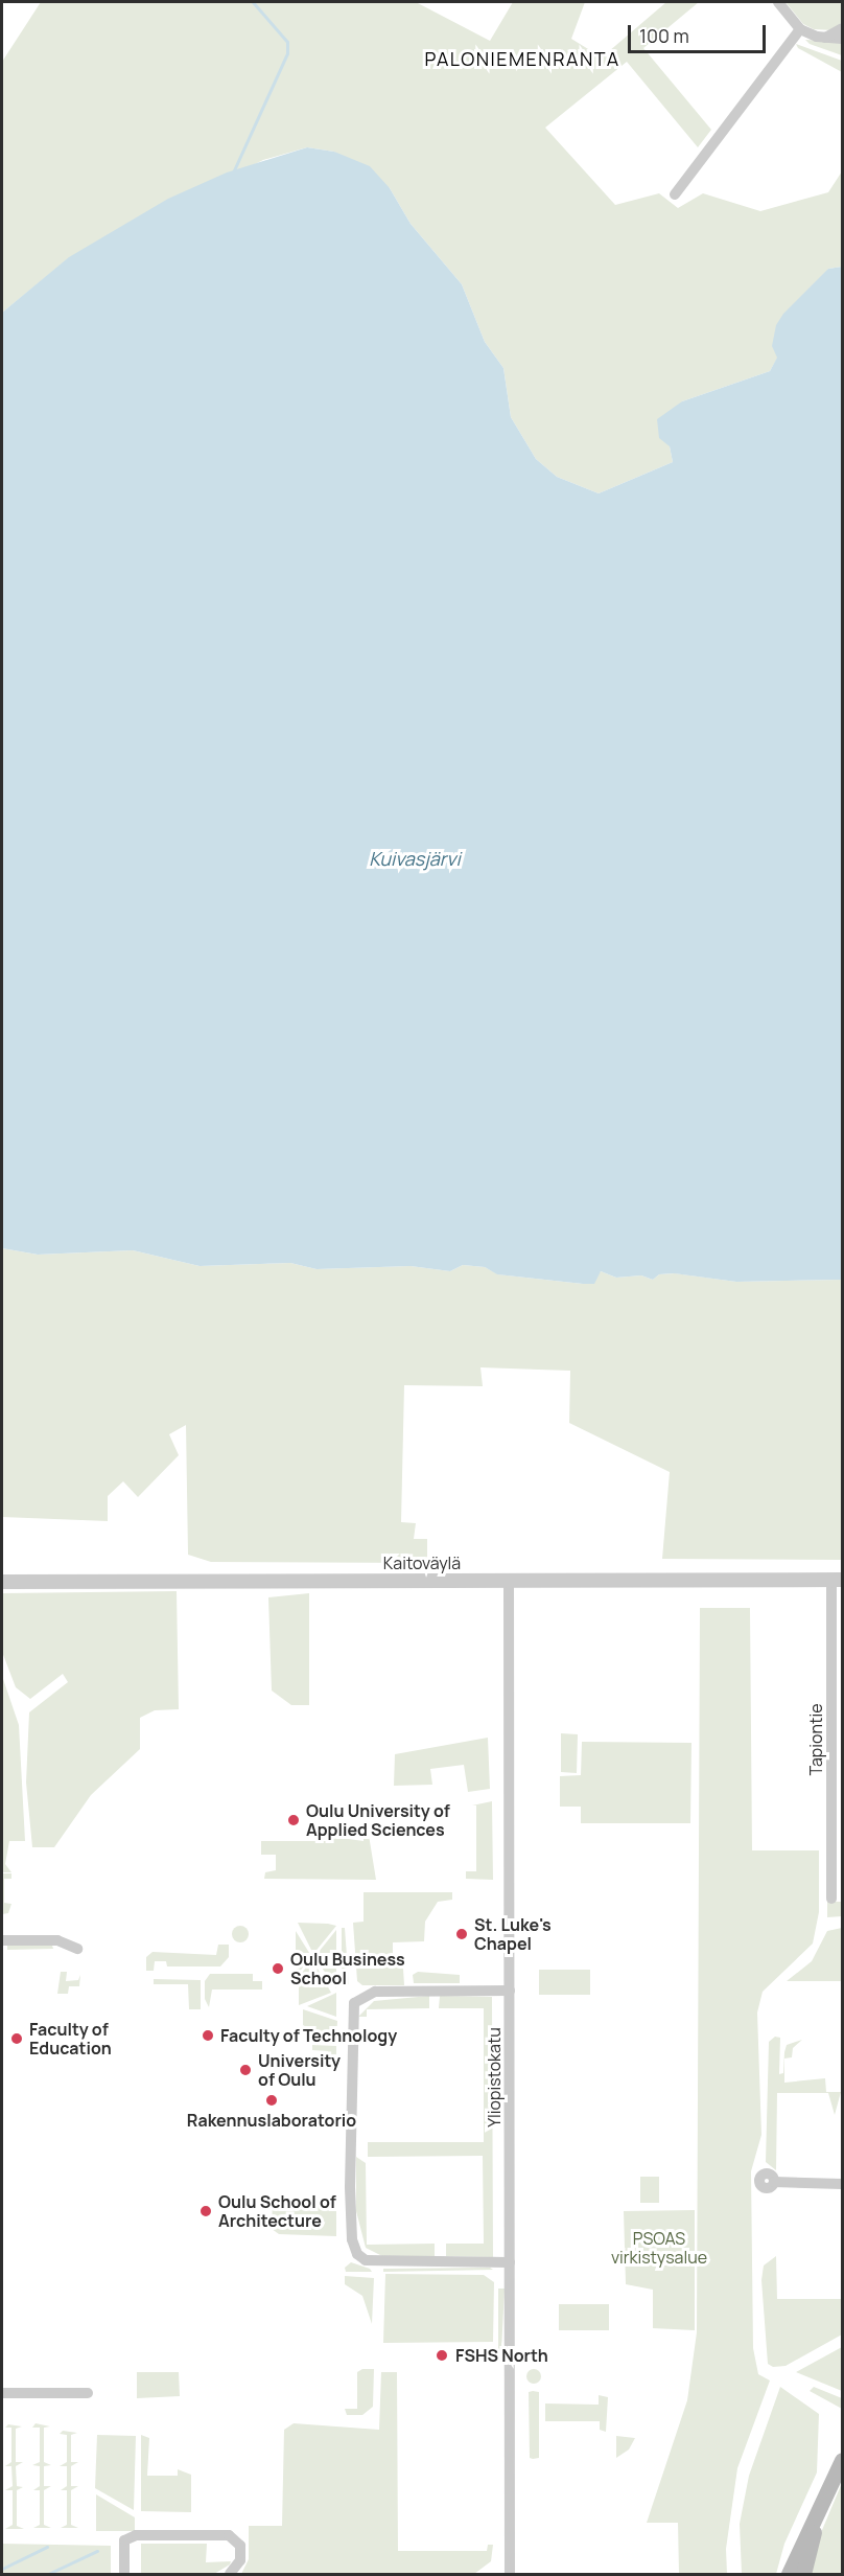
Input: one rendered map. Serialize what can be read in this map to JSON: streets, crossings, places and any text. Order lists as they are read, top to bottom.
{
  "streets": {
    "street": ["Kaitoväylä", "Tapiontie", "Yliopistokatu"]
  },
  "crossings": [
    ["Kaitoväylä", "Tapiontie"],
    ["Kaitoväylä", "Yliopistokatu"]
  ],
  "districts": ["PALONIEMENRANTA"],
  "water": ["Kuivasjärvi"],
  "parks": ["PSOAS virkistysalue"],
  "places": [
    "Oulu University of Applied Sciences",
    "St. Luke's Chapel",
    "Oulu Business School",
    "Faculty of Technology",
    "Faculty of Education",
    "University of Oulu",
    "Rakennuslaboratorio",
    "Oulu School of Architecture",
    "FSHS North"
  ],
  "scale_bar": "100 m"
}
